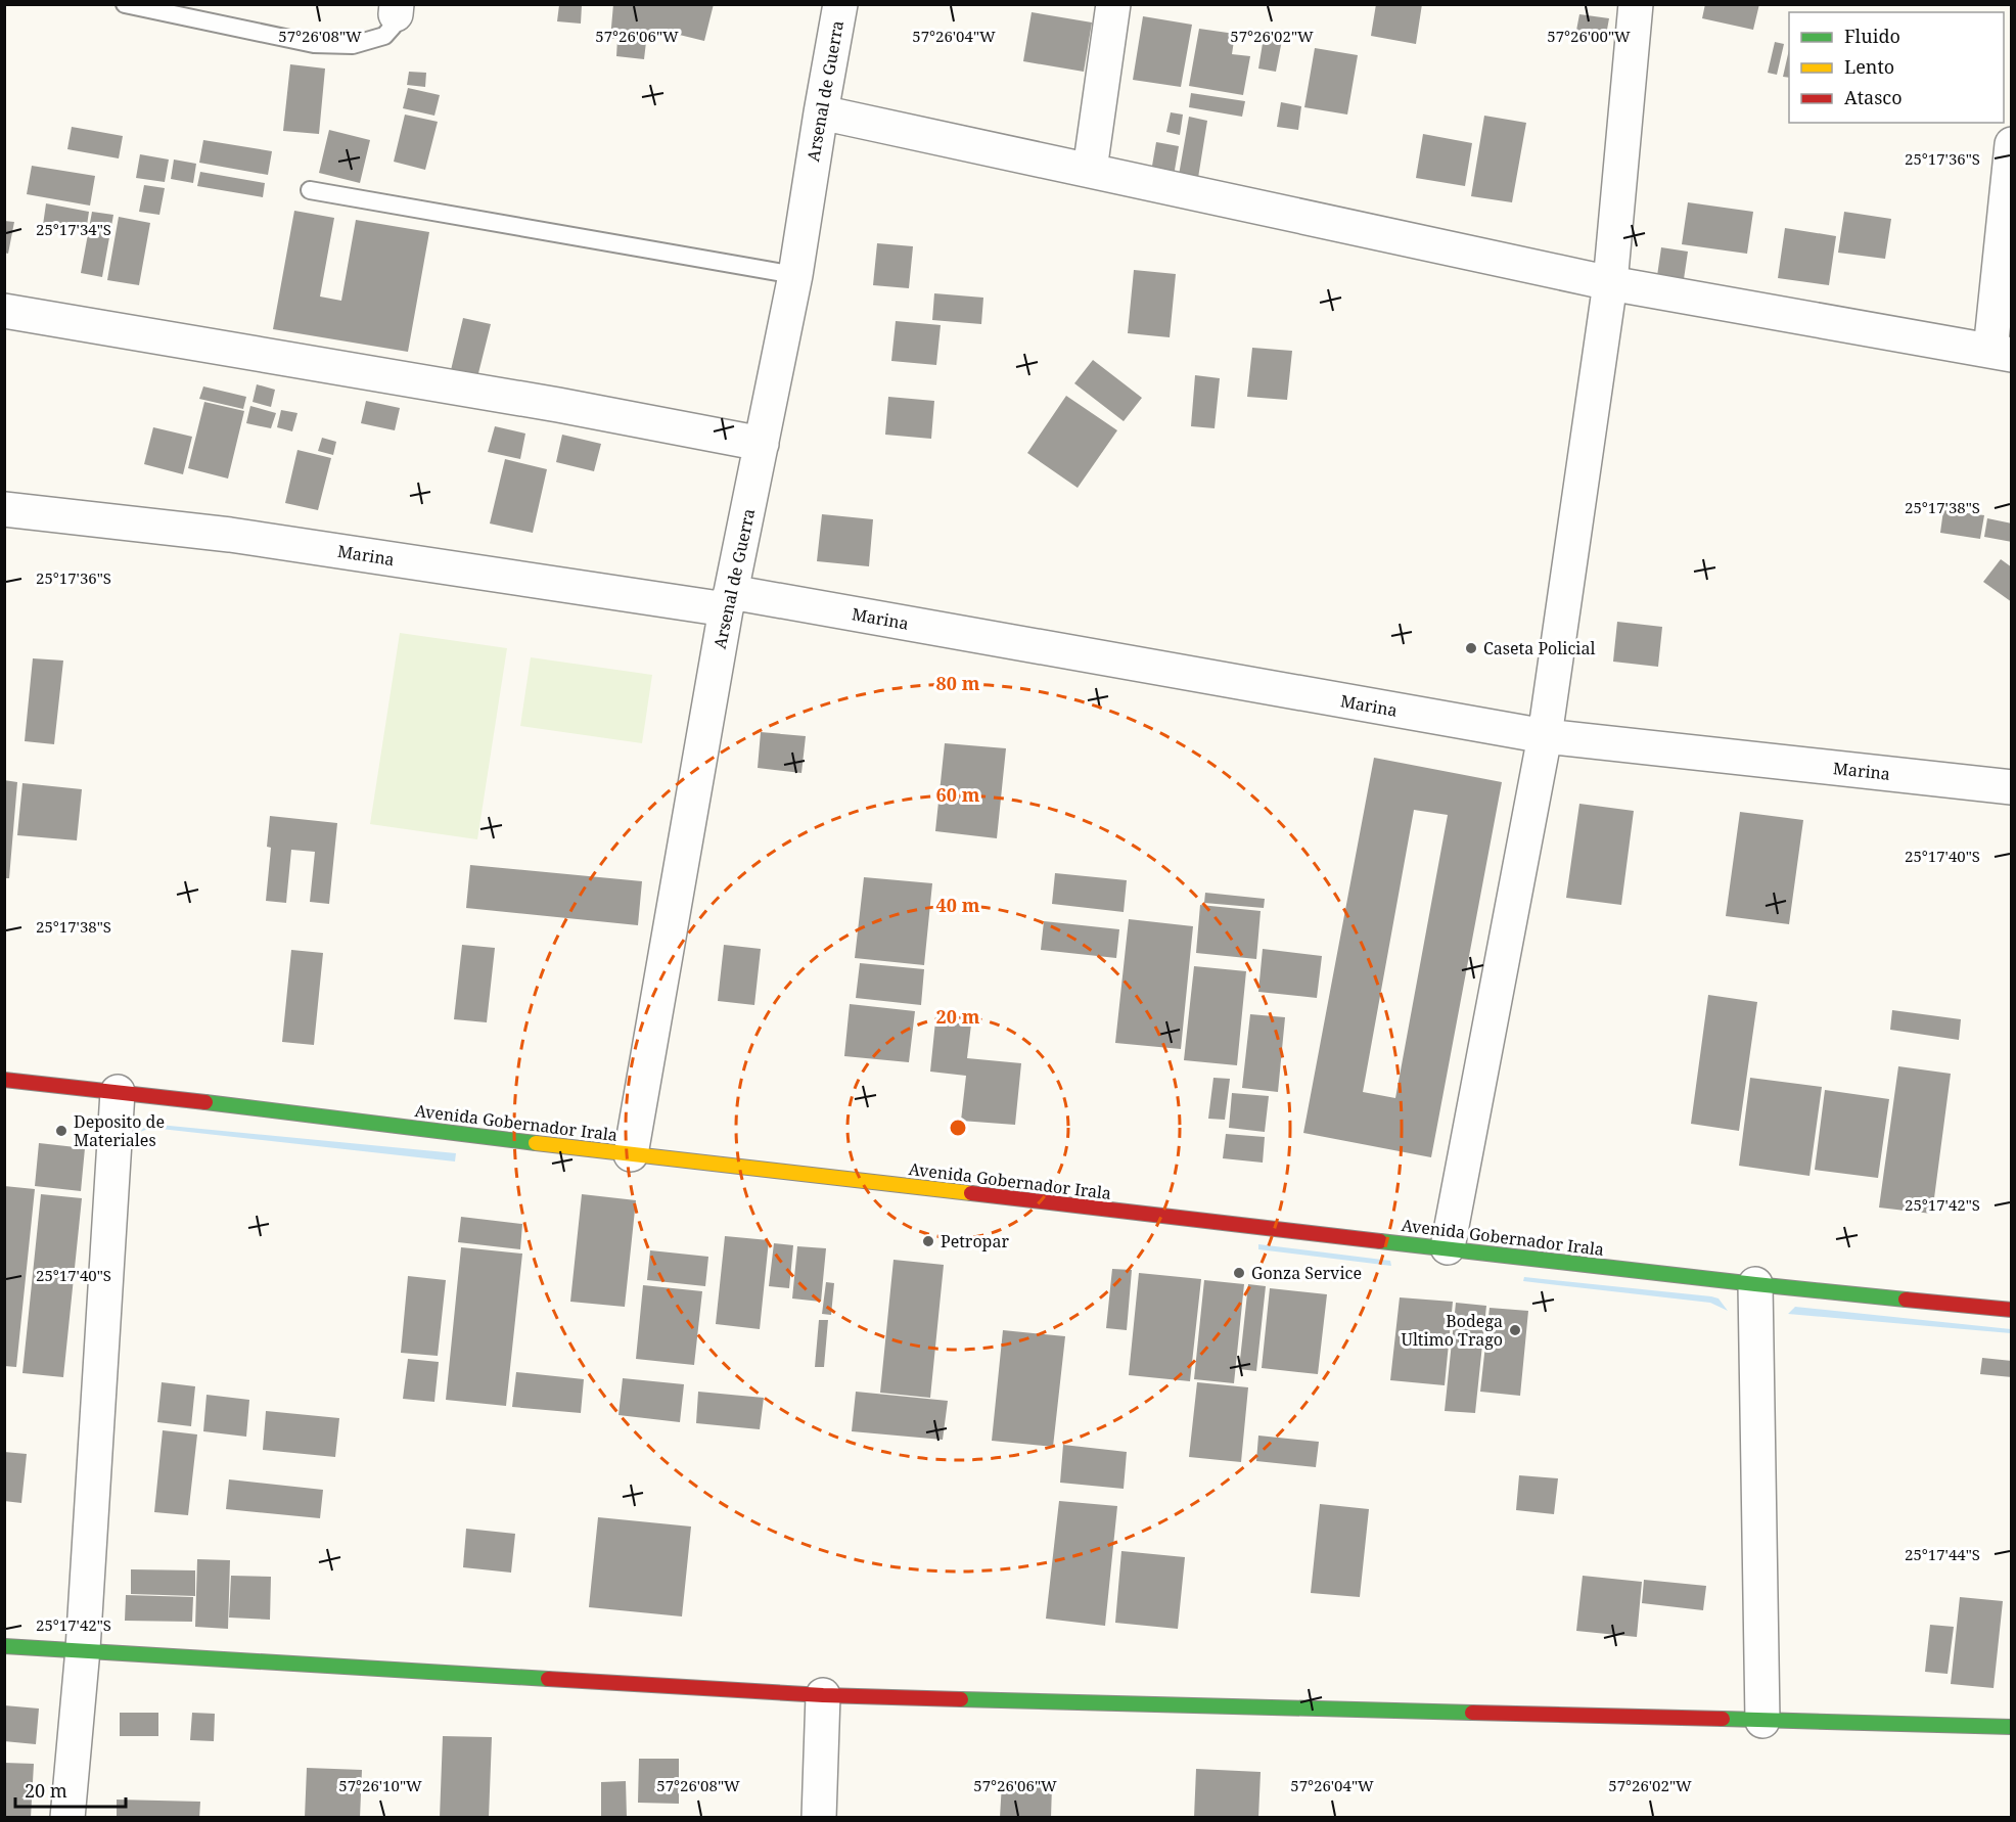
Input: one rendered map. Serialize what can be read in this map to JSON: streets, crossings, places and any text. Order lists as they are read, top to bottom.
{
  "streets": {
    "main road": ["Avenida Gobernador Irala"],
    "street": ["Arsenal de Guerra", "Marina"]
  },
  "crossings": [
    ["Arsenal de Guerra", "Marina"],
    ["Arsenal de Guerra", "Avenida Gobernador Irala"]
  ],
  "places": [
    "Caseta Policial",
    "Deposito de Materiales",
    "Petropar",
    "Gonza Service",
    "Bodega Ultimo Trago"
  ],
  "legend": ["Fluido", "Lento", "Atasco"],
  "scale_bar": "20 m",
  "coordinates": [
    "57°26'08\"W",
    "57°26'06\"W",
    "57°26'04\"W",
    "57°26'02\"W",
    "57°26'00\"W",
    "25°17'36\"S",
    "25°17'34\"S",
    "25°17'38\"S",
    "25°17'40\"S",
    "25°17'42\"S",
    "25°17'44\"S",
    "57°26'10\"W"
  ],
  "rings": [
    "80 m",
    "60 m",
    "40 m",
    "20 m"
  ]
}
